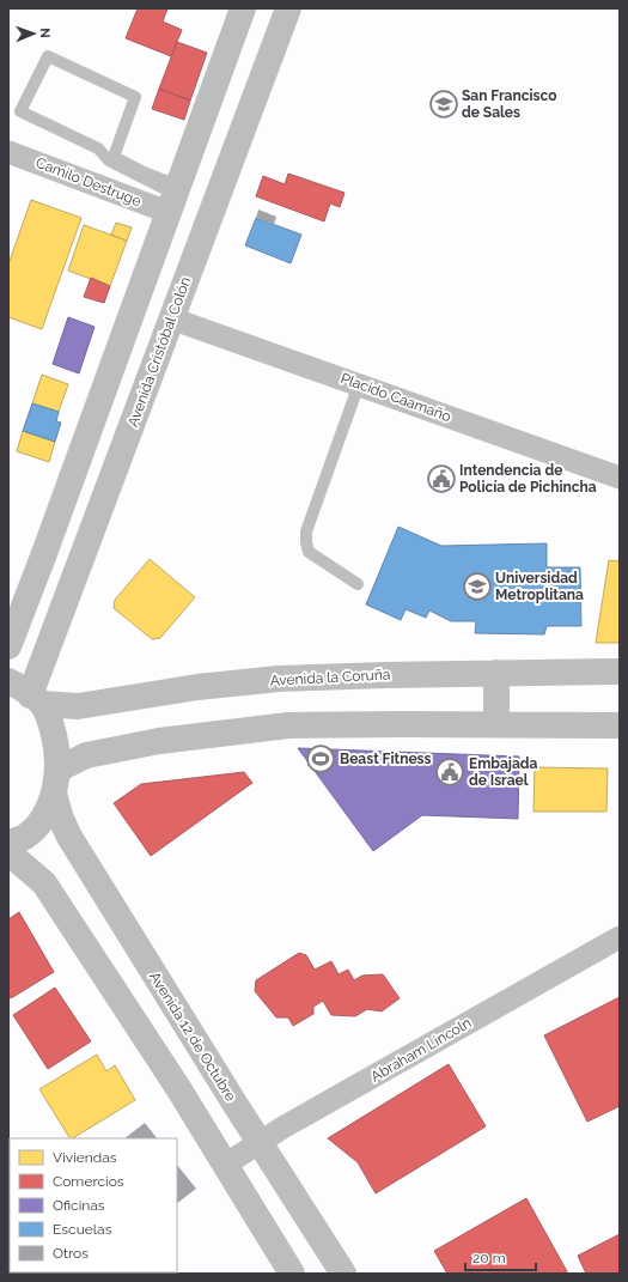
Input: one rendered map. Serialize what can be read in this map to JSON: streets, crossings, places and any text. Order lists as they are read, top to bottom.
{
  "streets": {
    "main road": ["Avenida Cristóbal Colón", "Avenida la Coruña", "Avenida 12 de Octubre"],
    "street": ["Camilo Destruge", "Placido Caamaño", "Abraham Lincoln"]
  },
  "crossings": [
    ["Avenida Cristóbal Colón", "Placido Caamaño"],
    ["Avenida Cristóbal Colón", "Avenida la Coruña"],
    ["Avenida Cristóbal Colón", "Avenida 12 de Octubre"],
    ["Avenida la Coruña", "Avenida 12 de Octubre"],
    ["Avenida 12 de Octubre", "Abraham Lincoln"]
  ],
  "places": {
    "school or university": ["San Francisco de Sales", "Universidad Metroplitana"],
    "public building": ["Intendencia de Policía de Pichincha", "Embajada de Israel"],
    "sports": ["Beast Fitness"]
  },
  "legend": [
    "Viviendas",
    "Comercios",
    "Oficinas",
    "Escuelas",
    "Otros"
  ],
  "scale_bar": "20 m",
  "north": "right"
}
